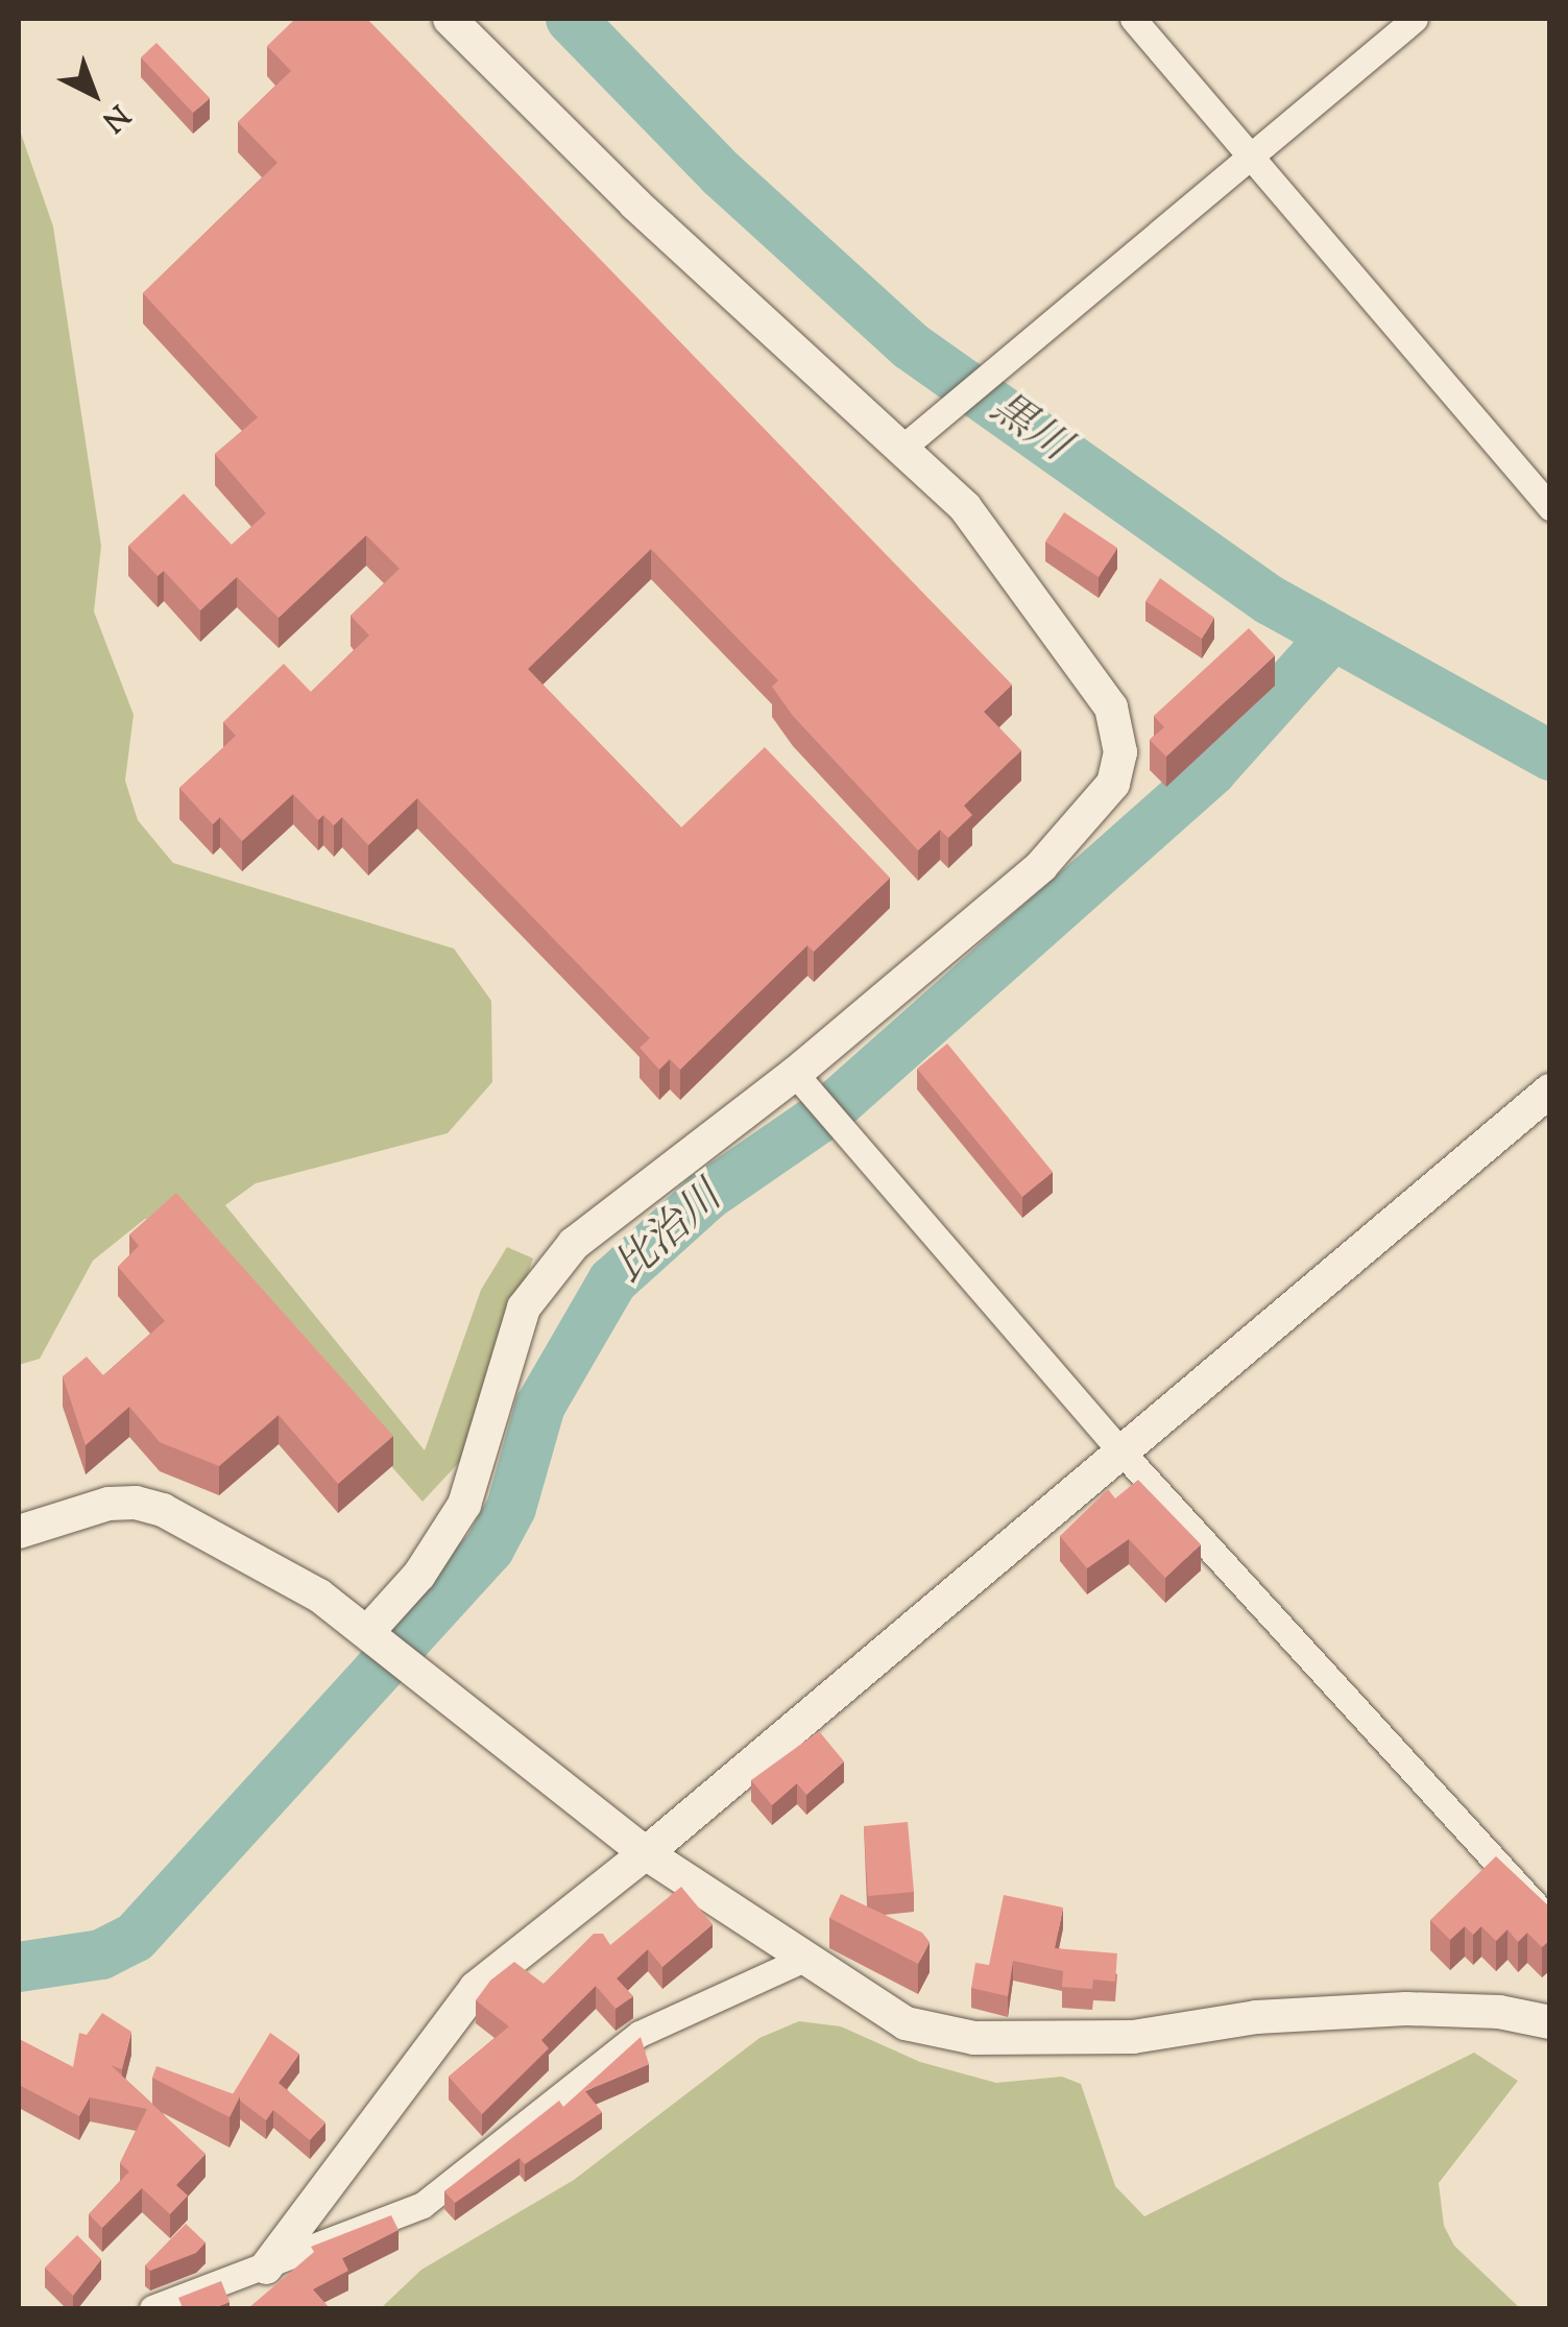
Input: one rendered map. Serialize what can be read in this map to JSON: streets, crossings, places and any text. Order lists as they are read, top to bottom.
{
  "water": ["黒川", "比治川"],
  "north": "bottom right"
}
